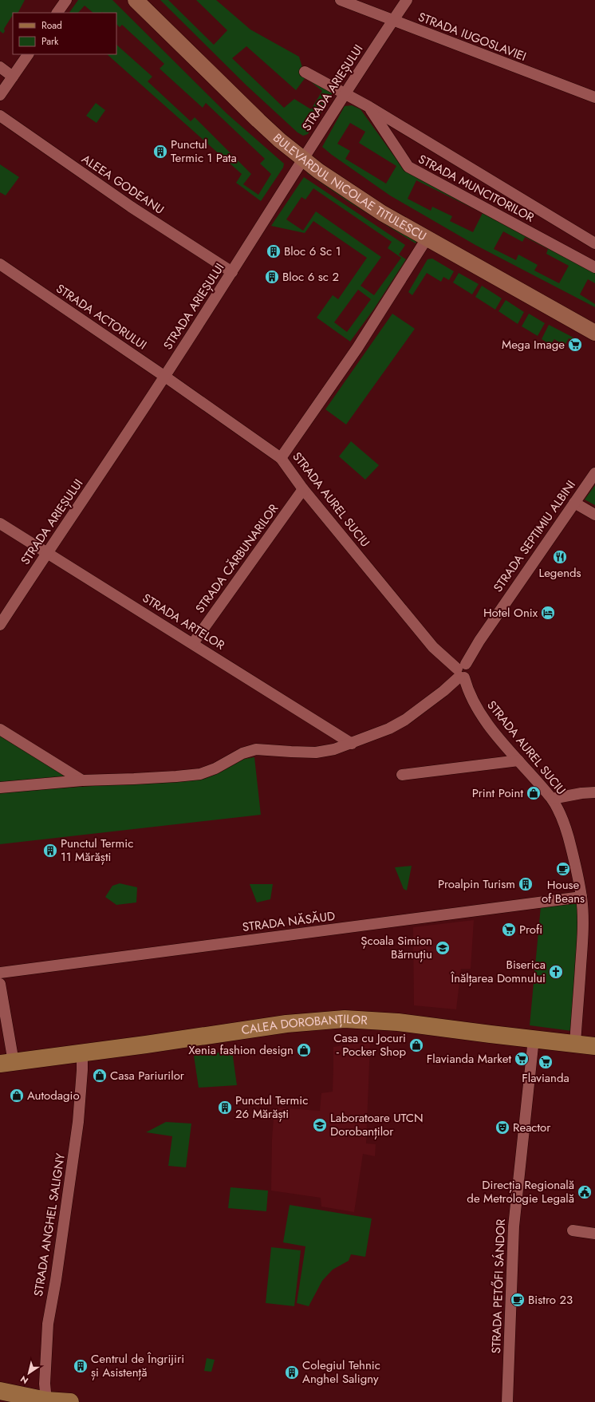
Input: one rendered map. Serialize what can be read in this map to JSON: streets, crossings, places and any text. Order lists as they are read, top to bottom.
{
  "streets": {
    "main road": ["BULEVARDUL NICOLAE TITULESCU", "CALEA DOROBANȚILOR"],
    "street": [
      "STRADA IUGOSLAVIEI",
      "STRADA ARIEȘULUI",
      "ALEEA GODEANU",
      "STRADA MUNCITORILOR",
      "STRADA ACTORULUI",
      "STRADA AUREL SUCIU",
      "STRADA SEPTIMIU ALBINI",
      "STRADA CĂRBUNARILOR",
      "STRADA ARTELOR",
      "STRADA NĂSĂUD",
      "STRADA ANGHEL SALIGNY",
      "STRADA PETŐFI SÁNDOR"
    ]
  },
  "crossings": [
    ["STRADA IUGOSLAVIEI", "STRADA ARIEȘULUI"],
    ["STRADA ARIEȘULUI", "ALEEA GODEANU"],
    ["STRADA ARIEȘULUI", "BULEVARDUL NICOLAE TITULESCU"],
    ["STRADA ARIEȘULUI", "STRADA MUNCITORILOR"],
    ["STRADA ARIEȘULUI", "STRADA ACTORULUI"],
    ["STRADA ARIEȘULUI", "STRADA ARTELOR"],
    ["BULEVARDUL NICOLAE TITULESCU", "STRADA AUREL SUCIU"],
    ["STRADA ACTORULUI", "STRADA AUREL SUCIU"],
    ["STRADA AUREL SUCIU", "STRADA SEPTIMIU ALBINI"],
    ["STRADA AUREL SUCIU", "STRADA CĂRBUNARILOR"],
    ["STRADA AUREL SUCIU", "STRADA NĂSĂUD"],
    ["STRADA AUREL SUCIU", "CALEA DOROBANȚILOR"],
    ["STRADA SEPTIMIU ALBINI", "STRADA ARTELOR"],
    ["STRADA CĂRBUNARILOR", "STRADA ARTELOR"],
    ["CALEA DOROBANȚILOR", "STRADA ANGHEL SALIGNY"],
    ["CALEA DOROBANȚILOR", "STRADA PETŐFI SÁNDOR"]
  ],
  "places": {
    "building": [
      "Punctul Termic 1 Pata",
      "Bloc 6 Sc 1",
      "Bloc 6 sc 2",
      "Punctul Termic 11 Mărăști",
      "Proalpin Turism",
      "Punctul Termic 26 Mărăști",
      "Centrul de Îngrijiri și Asistență",
      "Colegiul Tehnic Anghel Saligny"
    ],
    "supermarket": [
      "Mega Image",
      "Profi",
      "Flavianda Market",
      "Flavianda"
    ],
    "restaurant": ["Legends"],
    "hotel": ["Hotel Onix"],
    "shop": [
      "Print Point",
      "Casa cu Jocuri - Pocker Shop",
      "Xenia fashion design",
      "Casa Pariurilor",
      "Autodagio"
    ],
    "cafe": ["House of Beans", "Bistro 23"],
    "school or university": ["Școala Simion Bărnuțiu", "Laboratoare UTCN Dorobanților"],
    "church": ["Biserica Înălțarea Domnului"],
    "theatre": ["Reactor"],
    "public building": ["Direcția Regională de Metrologie Legală"]
  },
  "legend": ["Road", "Park"],
  "north": "bottom left"
}
